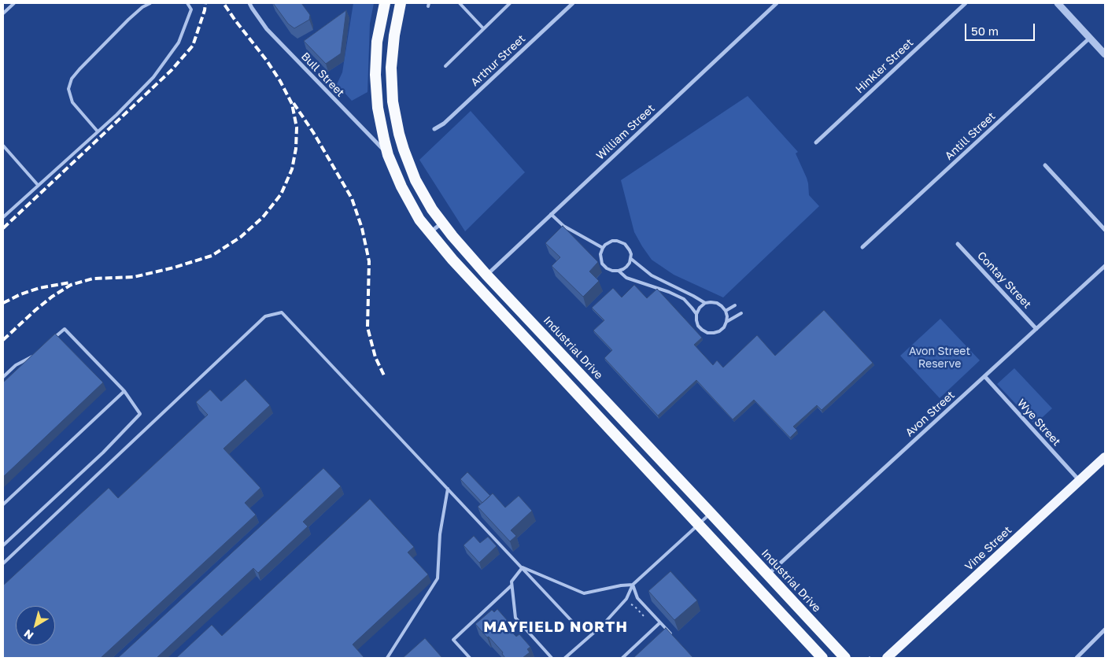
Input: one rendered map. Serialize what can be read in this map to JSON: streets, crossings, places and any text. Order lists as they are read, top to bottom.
{
  "streets": {
    "highway": ["Industrial Drive"],
    "main road": ["Vine Street"],
    "street": [
      "Arthur Street",
      "Hinkler Street",
      "Bull Street",
      "William Street",
      "Antill Street",
      "Contay Street",
      "Avon Street",
      "Wye Street"
    ]
  },
  "crossings": [
    ["William Street", "Industrial Drive"],
    ["Contay Street", "Avon Street"],
    ["Industrial Drive", "Avon Street"],
    ["Avon Street", "Wye Street"],
    ["Wye Street", "Vine Street"]
  ],
  "districts": ["MAYFIELD NORTH"],
  "parks": ["Avon Street Reserve"],
  "scale_bar": "50 m",
  "north": "bottom left"
}
